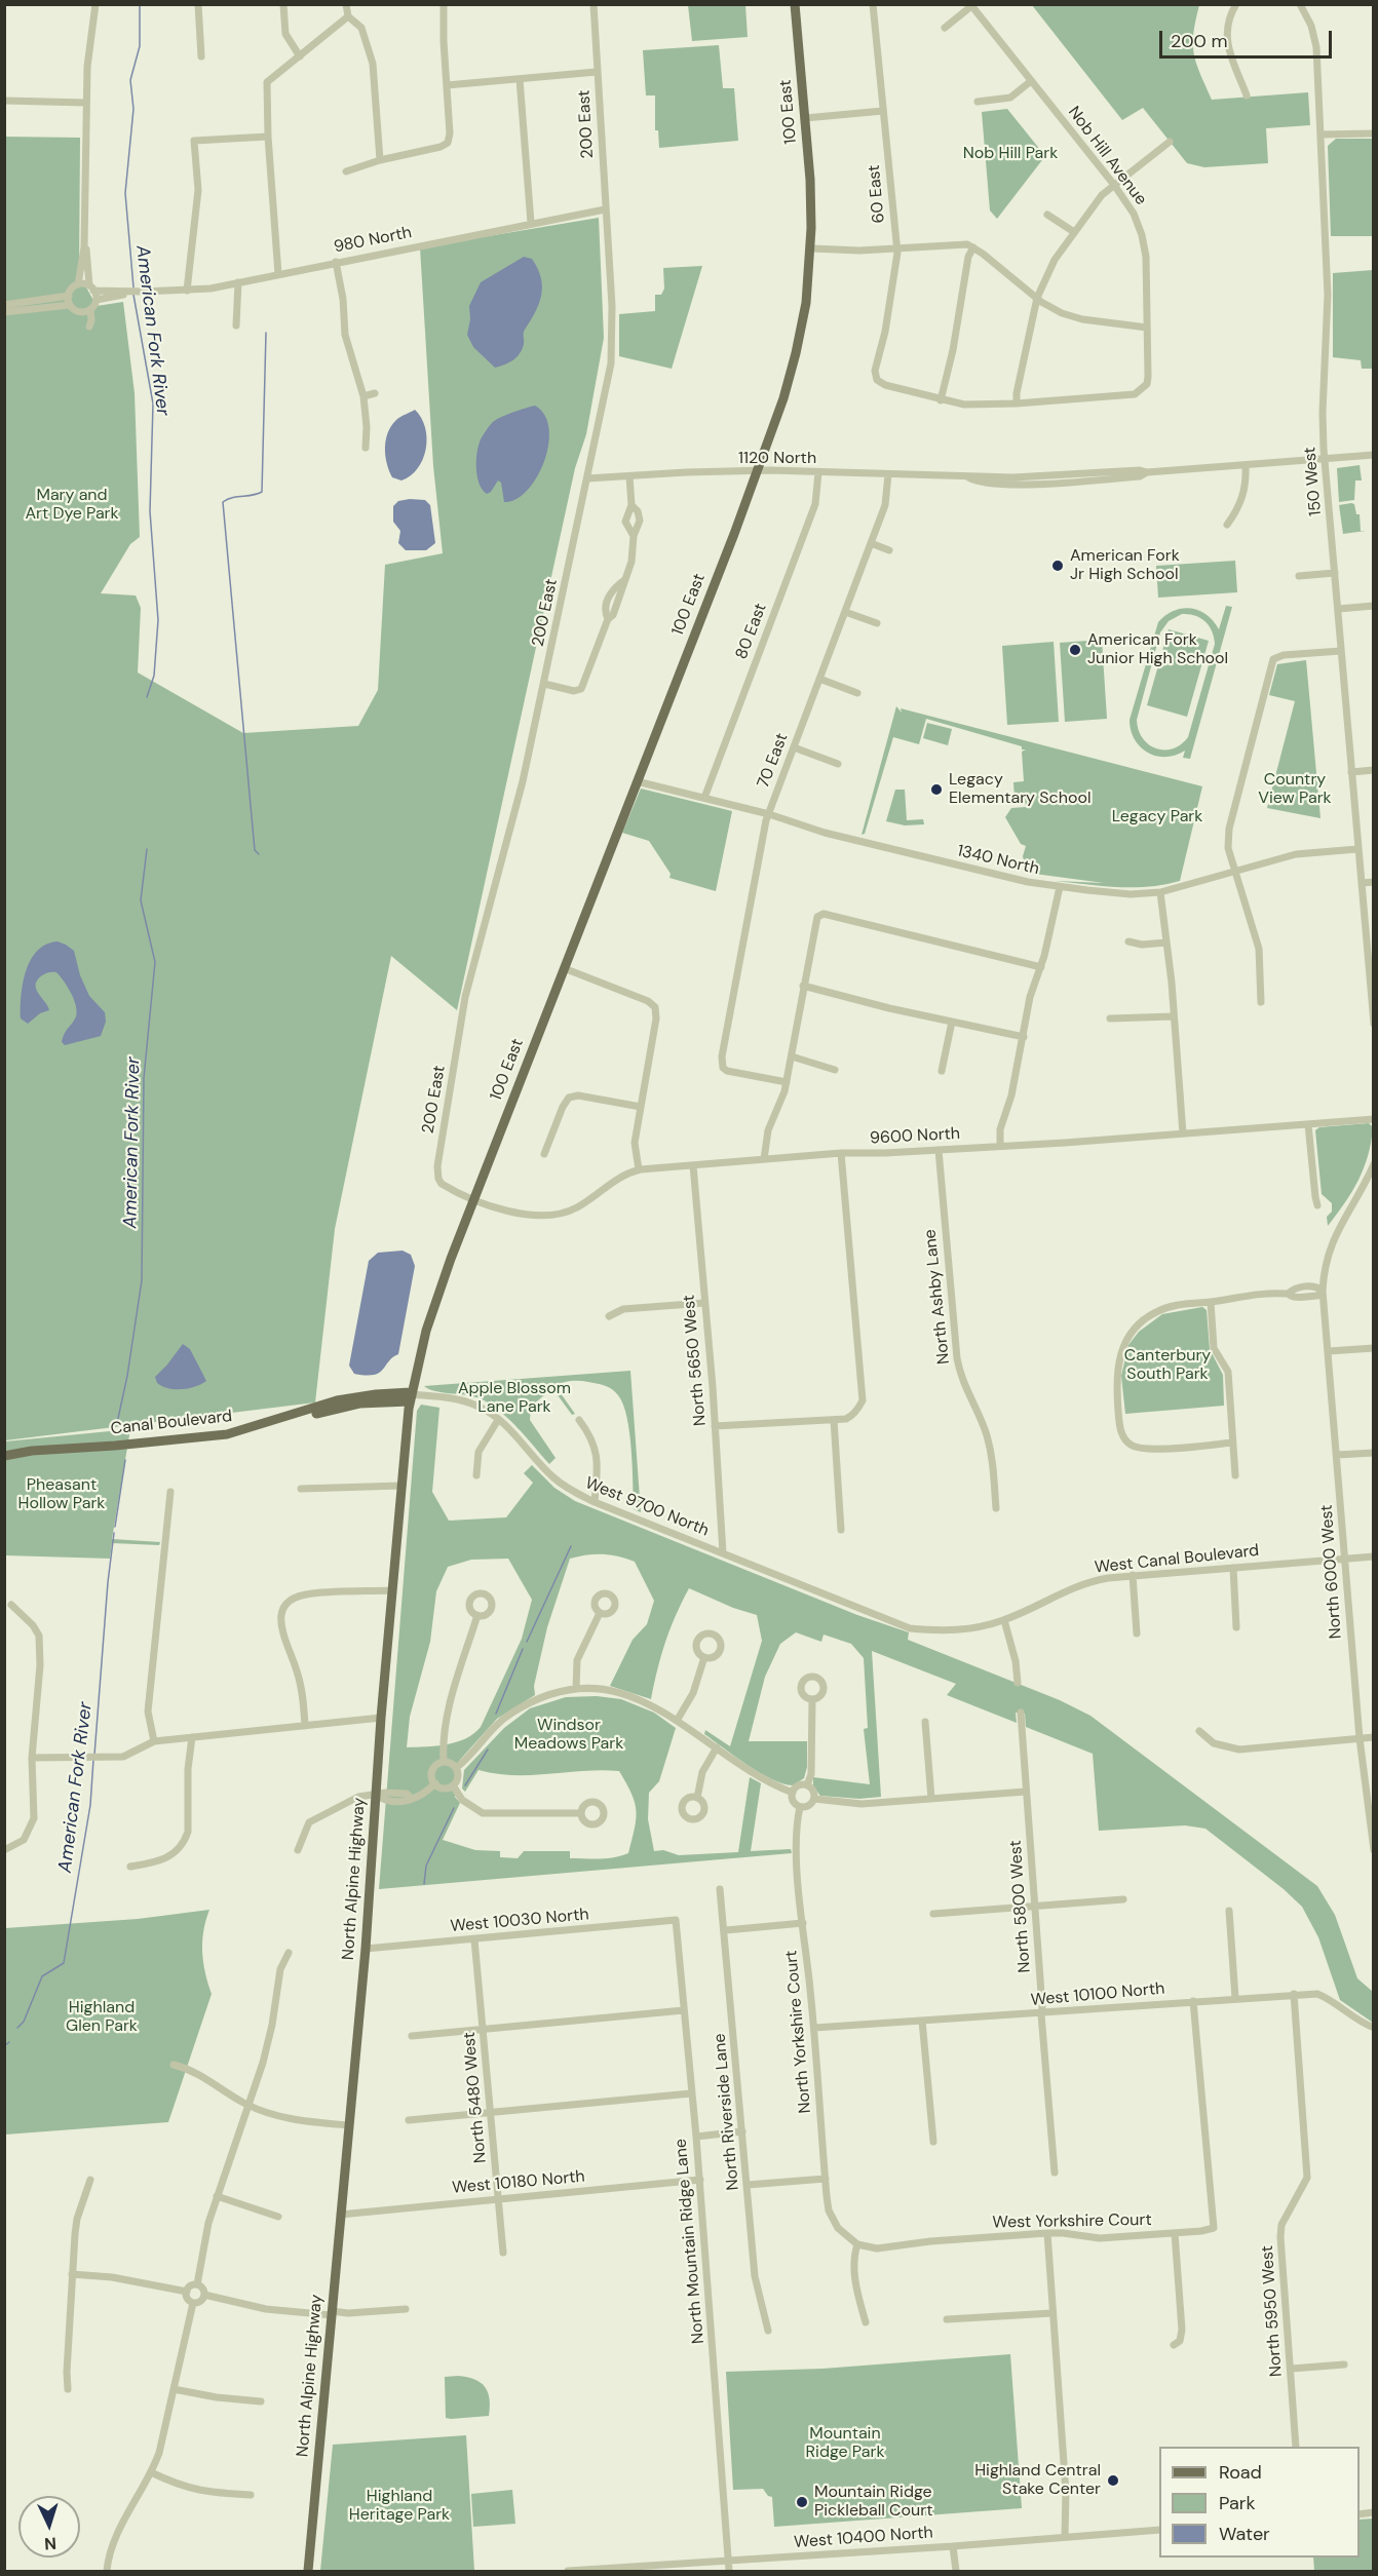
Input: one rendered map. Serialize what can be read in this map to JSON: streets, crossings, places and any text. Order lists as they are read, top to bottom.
{
  "streets": {
    "main road": ["100 East", "Canal Boulevard", "North Alpine Highway"],
    "street": [
      "200 East",
      "Nob Hill Avenue",
      "60 East",
      "980 North",
      "1120 North",
      "150 West",
      "80 East",
      "70 East",
      "1340 North",
      "9600 North",
      "North Ashby Lane",
      "North 5650 West",
      "West 9700 North",
      "West Canal Boulevard",
      "North 6000 West",
      "North 5800 West",
      "West 10030 North",
      "West 10100 North",
      "North Yorkshire Court",
      "North 5480 West",
      "North Riverside Lane",
      "West 10180 North",
      "West Yorkshire Court",
      "North Mountain Ridge Lane",
      "North 5950 West",
      "West 10400 North"
    ]
  },
  "crossings": [
    ["100 East", "200 East"],
    ["100 East", "1120 North"],
    ["100 East", "1340 North"],
    ["100 East", "9600 North"],
    ["100 East", "North Alpine Highway"],
    ["200 East", "980 North"],
    ["200 East", "1120 North"],
    ["200 East", "9600 North"],
    ["200 East", "North Alpine Highway"],
    ["1120 North", "150 West"],
    ["1120 North", "80 East"],
    ["1120 North", "70 East"],
    ["150 West", "1340 North"],
    ["80 East", "1340 North"],
    ["70 East", "1340 North"],
    ["9600 North", "North Ashby Lane"],
    ["9600 North", "North 5650 West"],
    ["9600 North", "North Alpine Highway"],
    ["North 5650 West", "West 9700 North"],
    ["Canal Boulevard", "West 9700 North"],
    ["Canal Boulevard", "North Alpine Highway"],
    ["West 9700 North", "West Canal Boulevard"],
    ["West 9700 North", "North Alpine Highway"],
    ["West Canal Boulevard", "North 6000 West"],
    ["North Alpine Highway", "West 10030 North"],
    ["North Alpine Highway", "West 10180 North"],
    ["North 5800 West", "West 10100 North"],
    ["West 10030 North", "North 5480 West"],
    ["West 10030 North", "North Mountain Ridge Lane"],
    ["West 10100 North", "North Yorkshire Court"],
    ["West 10100 North", "West Yorkshire Court"],
    ["West 10100 North", "North 5950 West"],
    ["North Yorkshire Court", "West Yorkshire Court"],
    ["North 5480 West", "West 10180 North"],
    ["West 10180 North", "North Mountain Ridge Lane"],
    ["North Mountain Ridge Lane", "West 10400 North"]
  ],
  "water": ["American Fork River"],
  "parks": [
    "Nob Hill Park",
    "Mary and Art Dye Park",
    "Country View Park",
    "Legacy Park",
    "Canterbury South Park",
    "Apple Blossom Lane Park",
    "Pheasant Hollow Park",
    "Windsor Meadows Park",
    "Highland Glen Park",
    "Mountain Ridge Park",
    "Highland Heritage Park"
  ],
  "places": [
    "American Fork Jr High School",
    "American Fork Junior High School",
    "Legacy Elementary School",
    "Highland Central Stake Center",
    "Mountain Ridge Pickleball Court"
  ],
  "legend": ["Road", "Park", "Water"],
  "scale_bar": "200 m",
  "north": "bottom"
}
